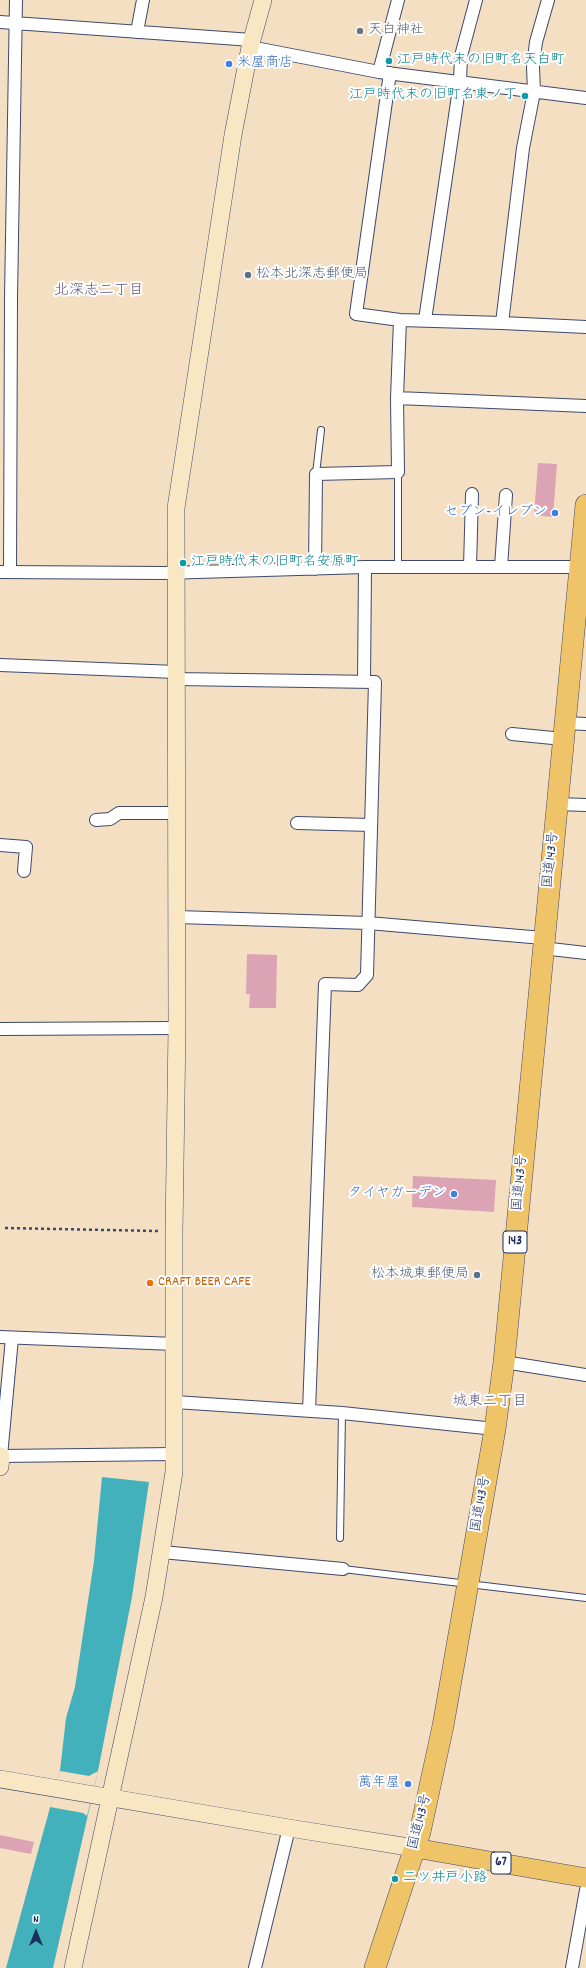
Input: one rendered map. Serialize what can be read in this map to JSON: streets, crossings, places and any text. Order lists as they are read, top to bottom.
{
  "streets": {
    "highway": ["国道143号", "143"],
    "main road": ["67"]
  },
  "crossings": [
    ["国道143号", "67"]
  ],
  "districts": ["北深志二丁目", "城東二丁目"],
  "places": [
    "天白神社",
    "江戸時代末の旧町名天白町",
    "米屋商店",
    "江戸時代末の旧町名東ノ丁",
    "松本北深志郵便局",
    "セブン-イレブン",
    "江戸時代末の旧町名安原町",
    "タイヤガーデン",
    "松本城東郵便局",
    "CRAFT BEER CAFE",
    "萬年屋",
    "二ツ井戸小路"
  ],
  "north": "top"
}
